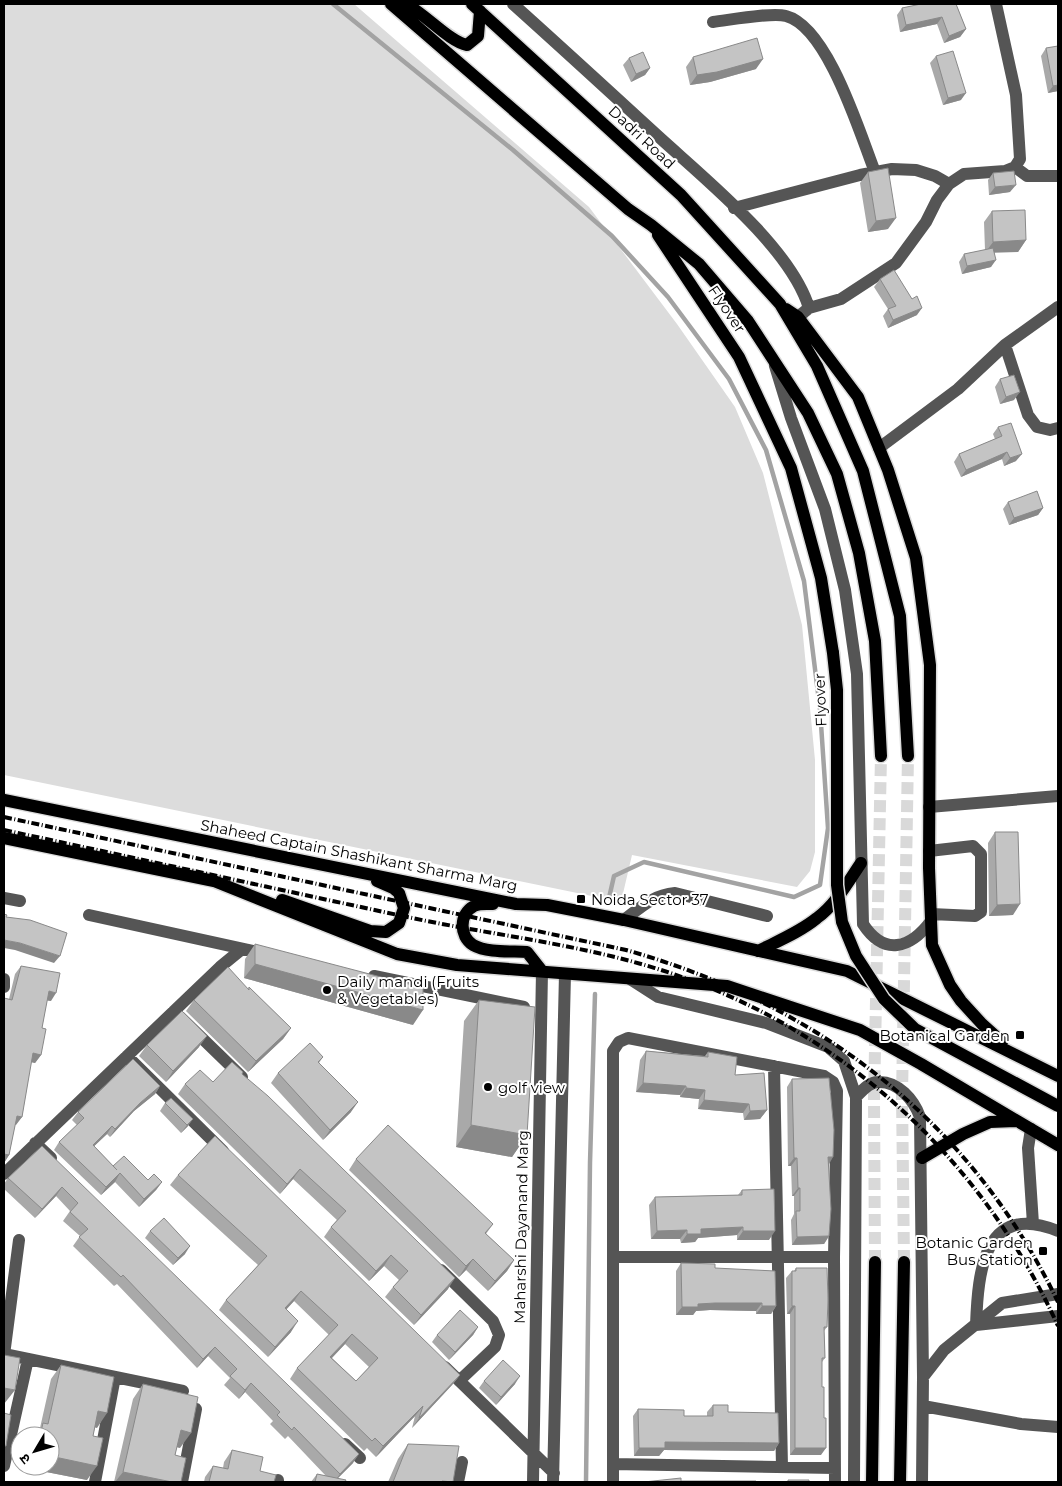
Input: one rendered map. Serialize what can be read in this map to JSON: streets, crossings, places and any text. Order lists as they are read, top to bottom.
{
  "streets": {
    "main road": ["Dadri Road", "Flyover", "Shaheed Captain Shashikant Sharma Marg"],
    "street": ["Maharshi Dayanand Marg"]
  },
  "places": {
    "transit": ["Noida Sector 37", "Botanical Garden", "Botanic Garden Bus Station"],
    "other": ["Daily mandi (Fruits & Vegetables)", "golf view"]
  },
  "north": "bottom left"
}
